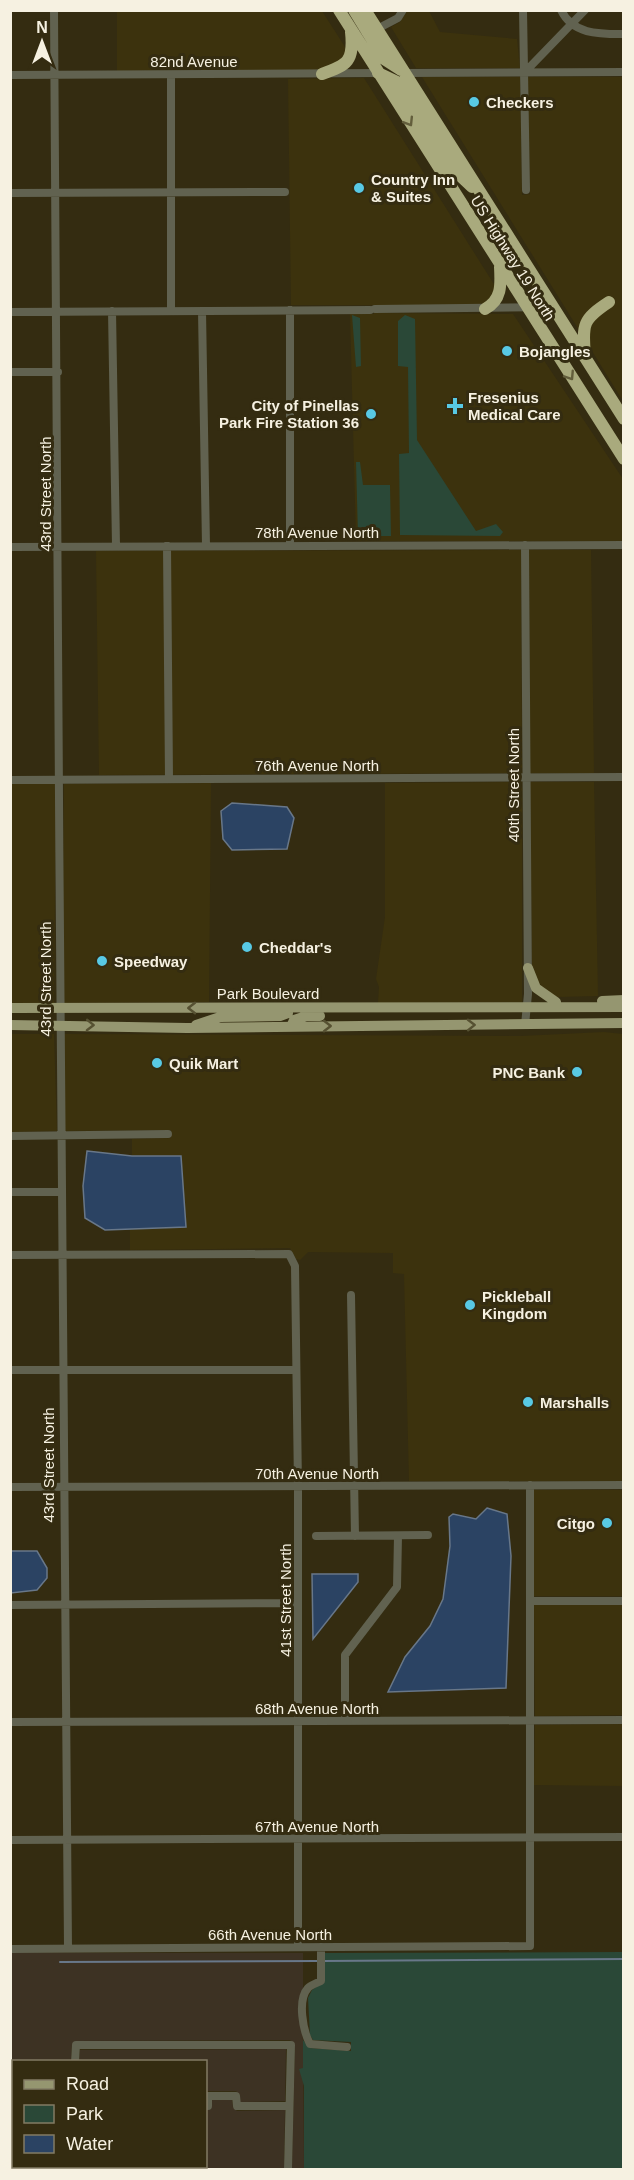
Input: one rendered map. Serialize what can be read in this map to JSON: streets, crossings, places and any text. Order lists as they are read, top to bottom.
{
  "streets": {
    "highway": ["US Highway 19 North"],
    "main road": ["Park Boulevard"],
    "street": [
      "82nd Avenue",
      "43rd Street North",
      "78th Avenue North",
      "76th Avenue North",
      "40th Street North",
      "70th Avenue North",
      "41st Street North",
      "68th Avenue North",
      "67th Avenue North",
      "66th Avenue North"
    ]
  },
  "crossings": [
    ["82nd Avenue", "US Highway 19 North"],
    ["82nd Avenue", "43rd Street North"],
    ["43rd Street North", "78th Avenue North"],
    ["43rd Street North", "76th Avenue North"],
    ["43rd Street North", "Park Boulevard"],
    ["43rd Street North", "70th Avenue North"],
    ["43rd Street North", "41st Street North"],
    ["43rd Street North", "68th Avenue North"],
    ["43rd Street North", "67th Avenue North"],
    ["43rd Street North", "66th Avenue North"],
    ["78th Avenue North", "40th Street North"],
    ["76th Avenue North", "40th Street North"],
    ["40th Street North", "Park Boulevard"],
    ["70th Avenue North", "41st Street North"],
    ["41st Street North", "68th Avenue North"],
    ["41st Street North", "67th Avenue North"],
    ["41st Street North", "66th Avenue North"],
    ["67th Avenue North", "66th Avenue North"]
  ],
  "places": {
    "other": [
      "Checkers",
      "Country Inn & Suites",
      "Bojangles",
      "City of Pinellas Park Fire Station 36",
      "Cheddar's",
      "Speedway",
      "Quik Mart",
      "PNC Bank",
      "Pickleball Kingdom",
      "Marshalls",
      "Citgo"
    ],
    "health": ["Fresenius Medical Care"]
  },
  "legend": ["Road", "Park", "Water"],
  "north": "top"
}
